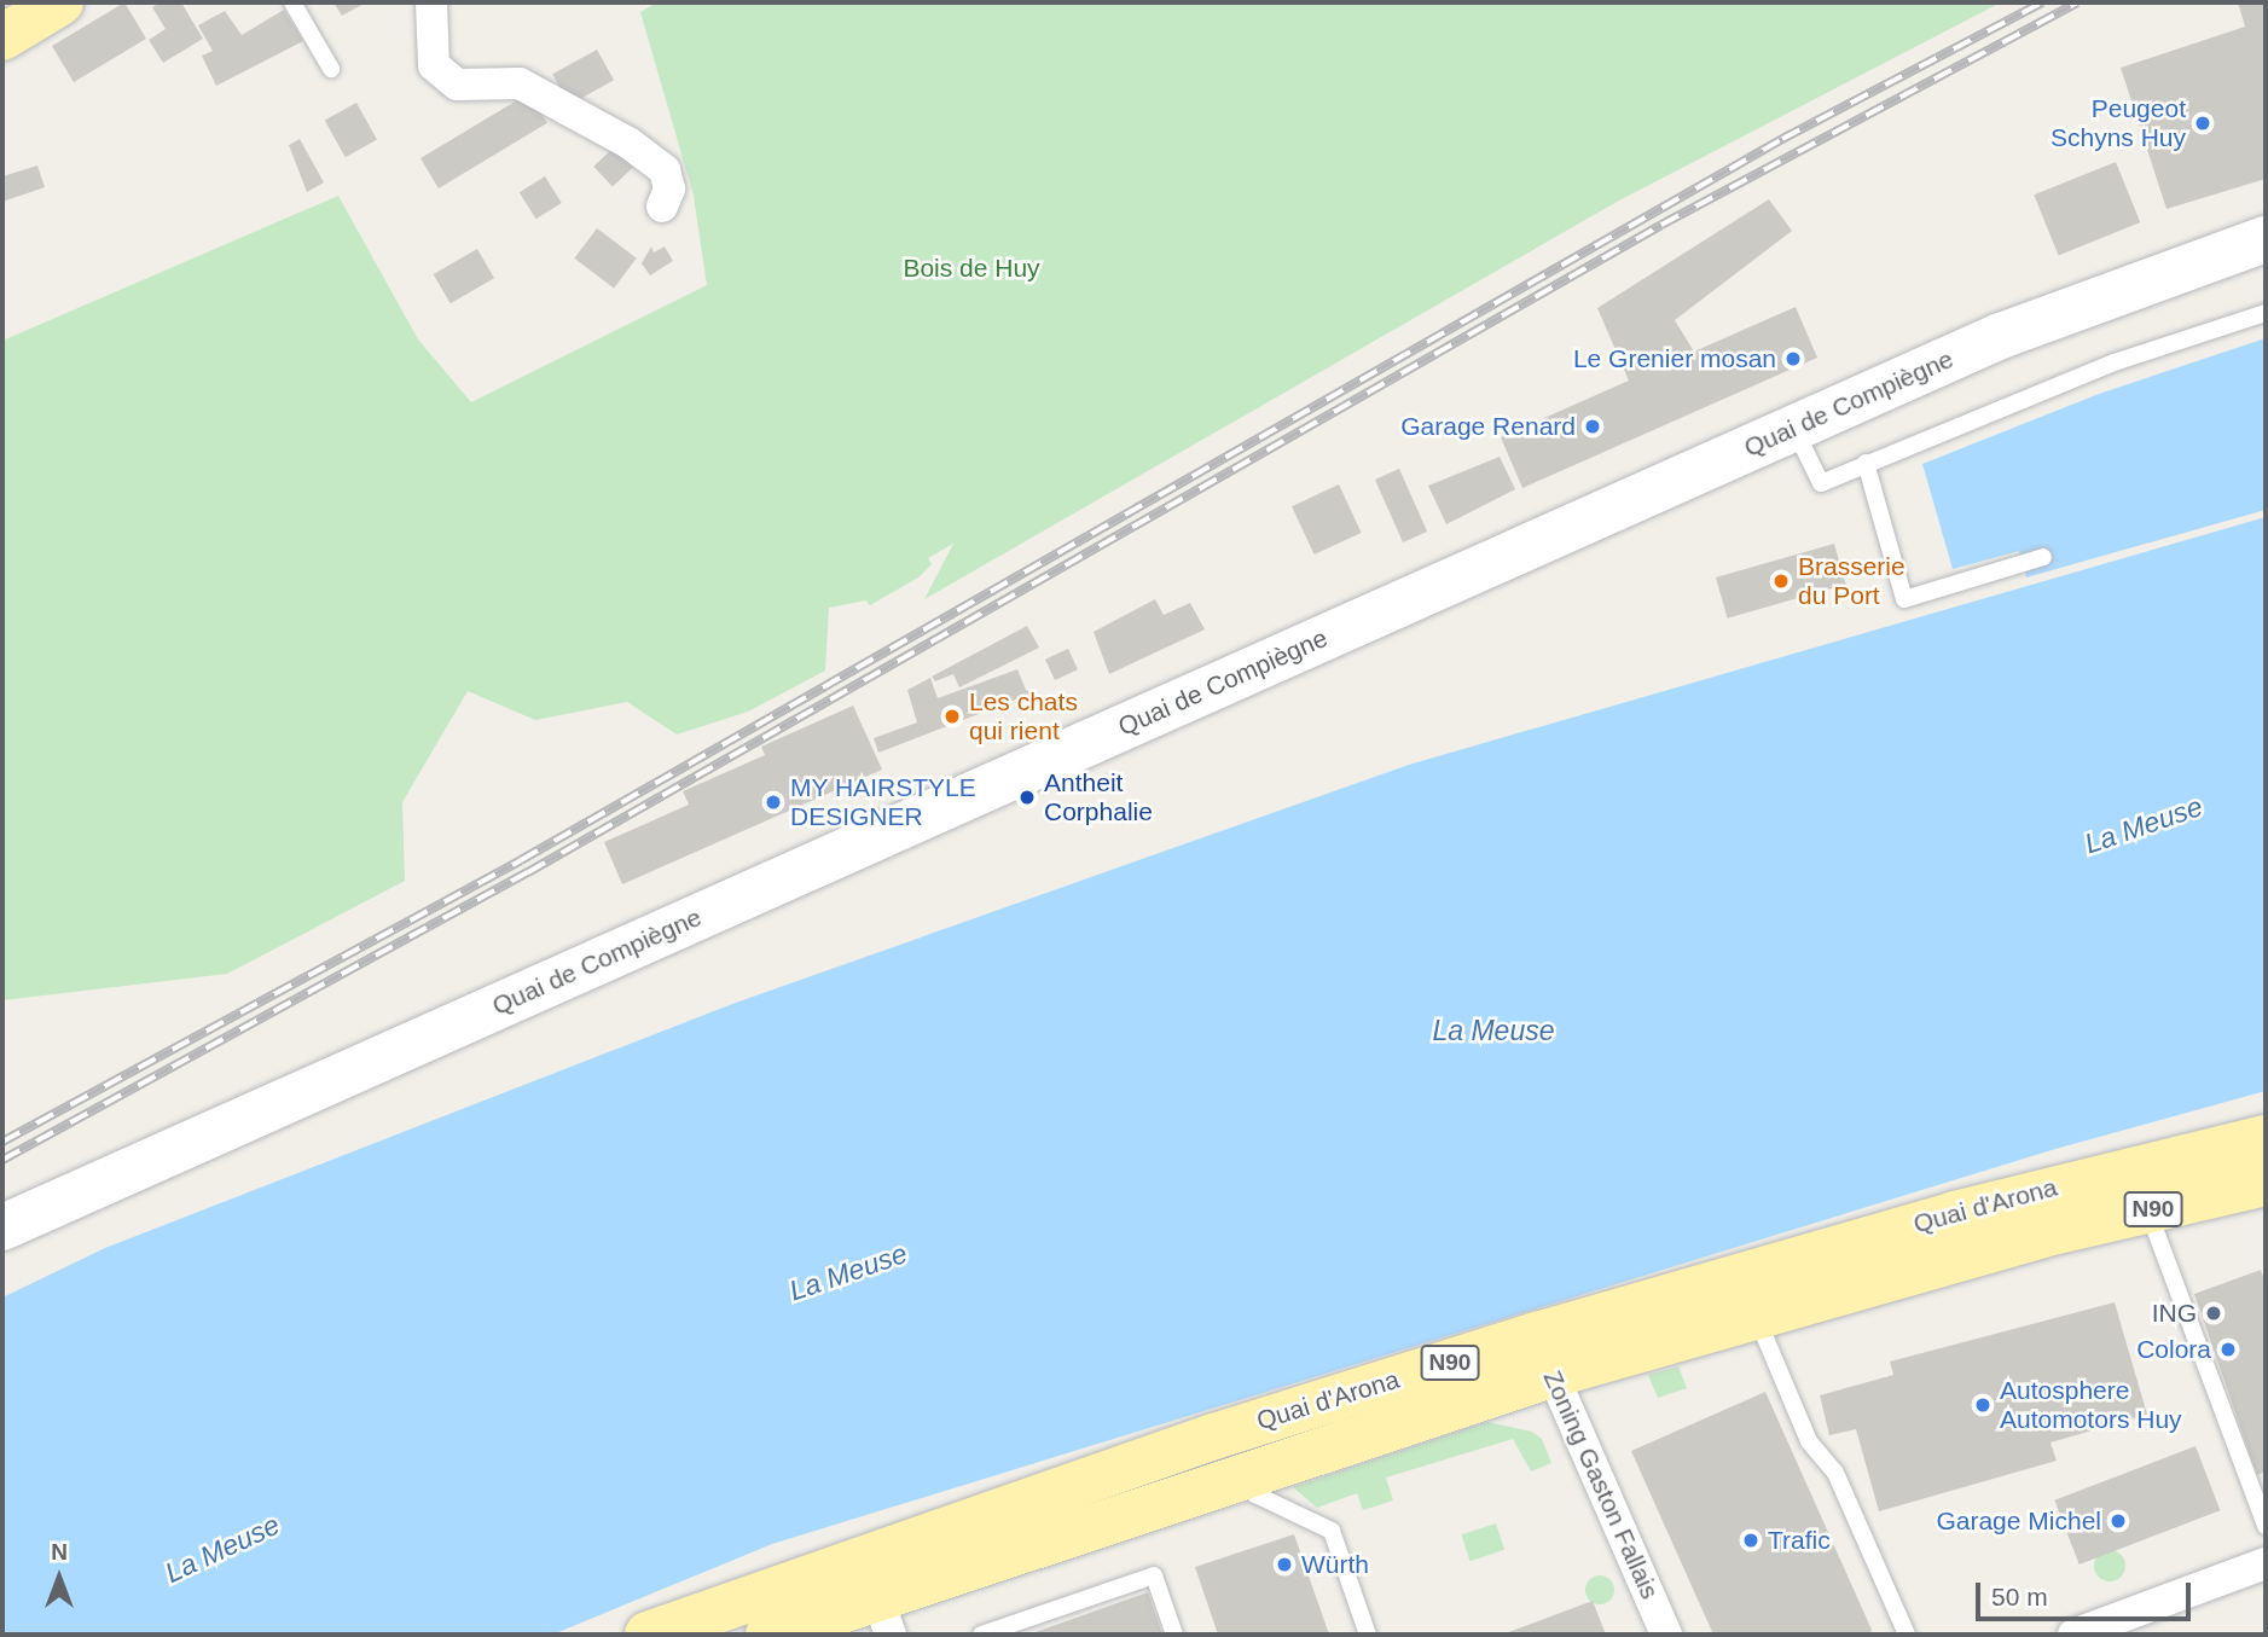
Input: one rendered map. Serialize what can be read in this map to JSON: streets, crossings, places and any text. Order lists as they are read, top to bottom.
{
  "streets": {
    "main road": ["Quai de Compiègne", "Quai d'Arona", "N90"],
    "street": ["Zoning Gaston Fallais"]
  },
  "crossings": [
    ["Quai d'Arona", "Zoning Gaston Fallais"]
  ],
  "water": ["La Meuse"],
  "parks": ["Bois de Huy"],
  "places": [
    "Peugeot Schyns Huy",
    "Le Grenier mosan",
    "Garage Renard",
    "Brasserie du Port",
    "Les chats qui rient",
    "Antheit Corphalie",
    "MY HAIRSTYLE DESIGNER",
    "ING",
    "Colora",
    "Autosphere Automotors Huy",
    "Garage Michel",
    "Trafic",
    "Würth"
  ],
  "scale_bar": "50 m",
  "north": "top"
}
